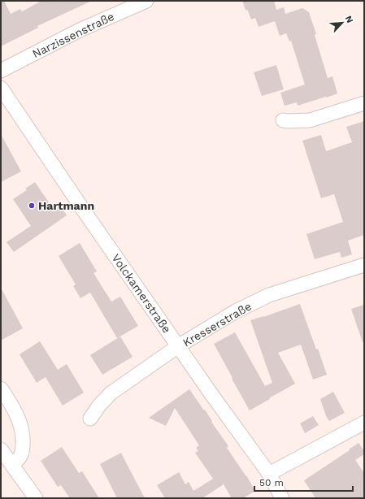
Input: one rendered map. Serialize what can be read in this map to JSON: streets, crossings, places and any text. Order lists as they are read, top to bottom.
{
  "streets": {
    "street": ["Narzissenstraße", "Volckamerstraße", "Kresserstraße"]
  },
  "crossings": [
    ["Volckamerstraße", "Kresserstraße"]
  ],
  "places": ["Hartmann"],
  "scale_bar": "50 m",
  "north": "top right"
}
